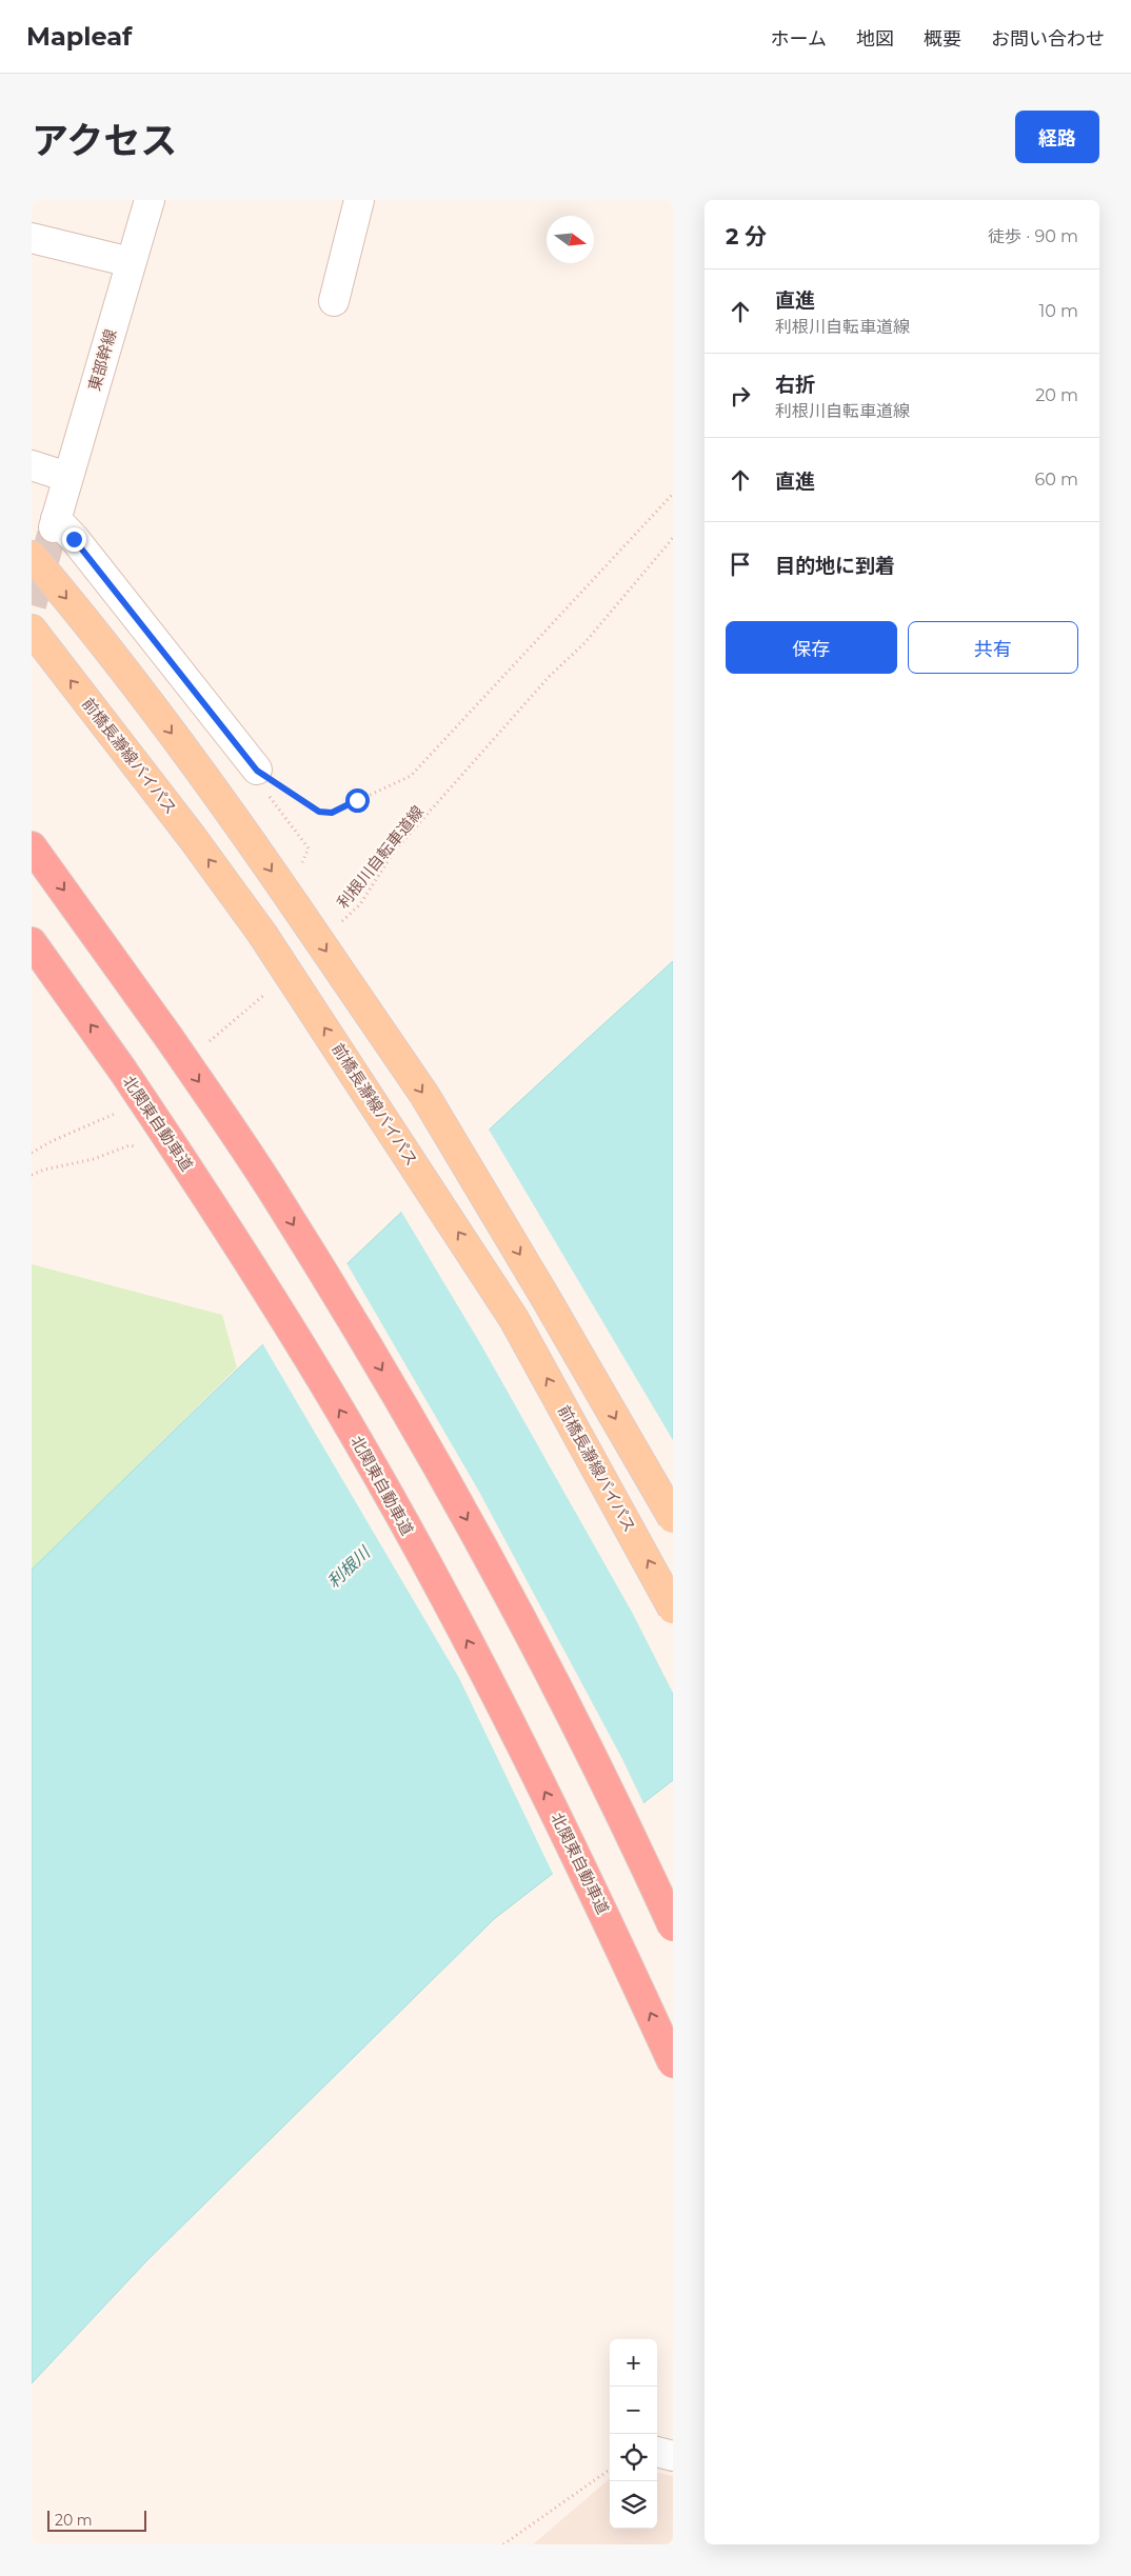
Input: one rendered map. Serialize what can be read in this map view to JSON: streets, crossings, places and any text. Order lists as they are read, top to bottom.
{
  "streets": {
    "highway": ["北関東自動車道"],
    "main road": ["前橋長瀞線バイパス"],
    "street": ["東部幹線"],
    "path": ["利根川自転車道線"]
  },
  "water": ["利根川"],
  "scale_bar": "20 m",
  "north": "right",
  "page": {
    "header": "Mapleaf",
    "nav": [
      "ホーム",
      "地図",
      "概要",
      "お問い合わせ"
    ],
    "title": "アクセス",
    "buttons": [
      "経路",
      ["保存", "共有"]
    ],
    "heading": ["2 分", "徒歩 · 90 m"],
    "list": [
      ["直進", "利根川自転車道線", "10 m"],
      ["右折", "利根川自転車道線", "20 m"],
      ["直進", "60 m"],
      "目的地に到着"
    ],
    "map_buttons": ["+", "−"],
    "scale": "20 m"
  }
}
